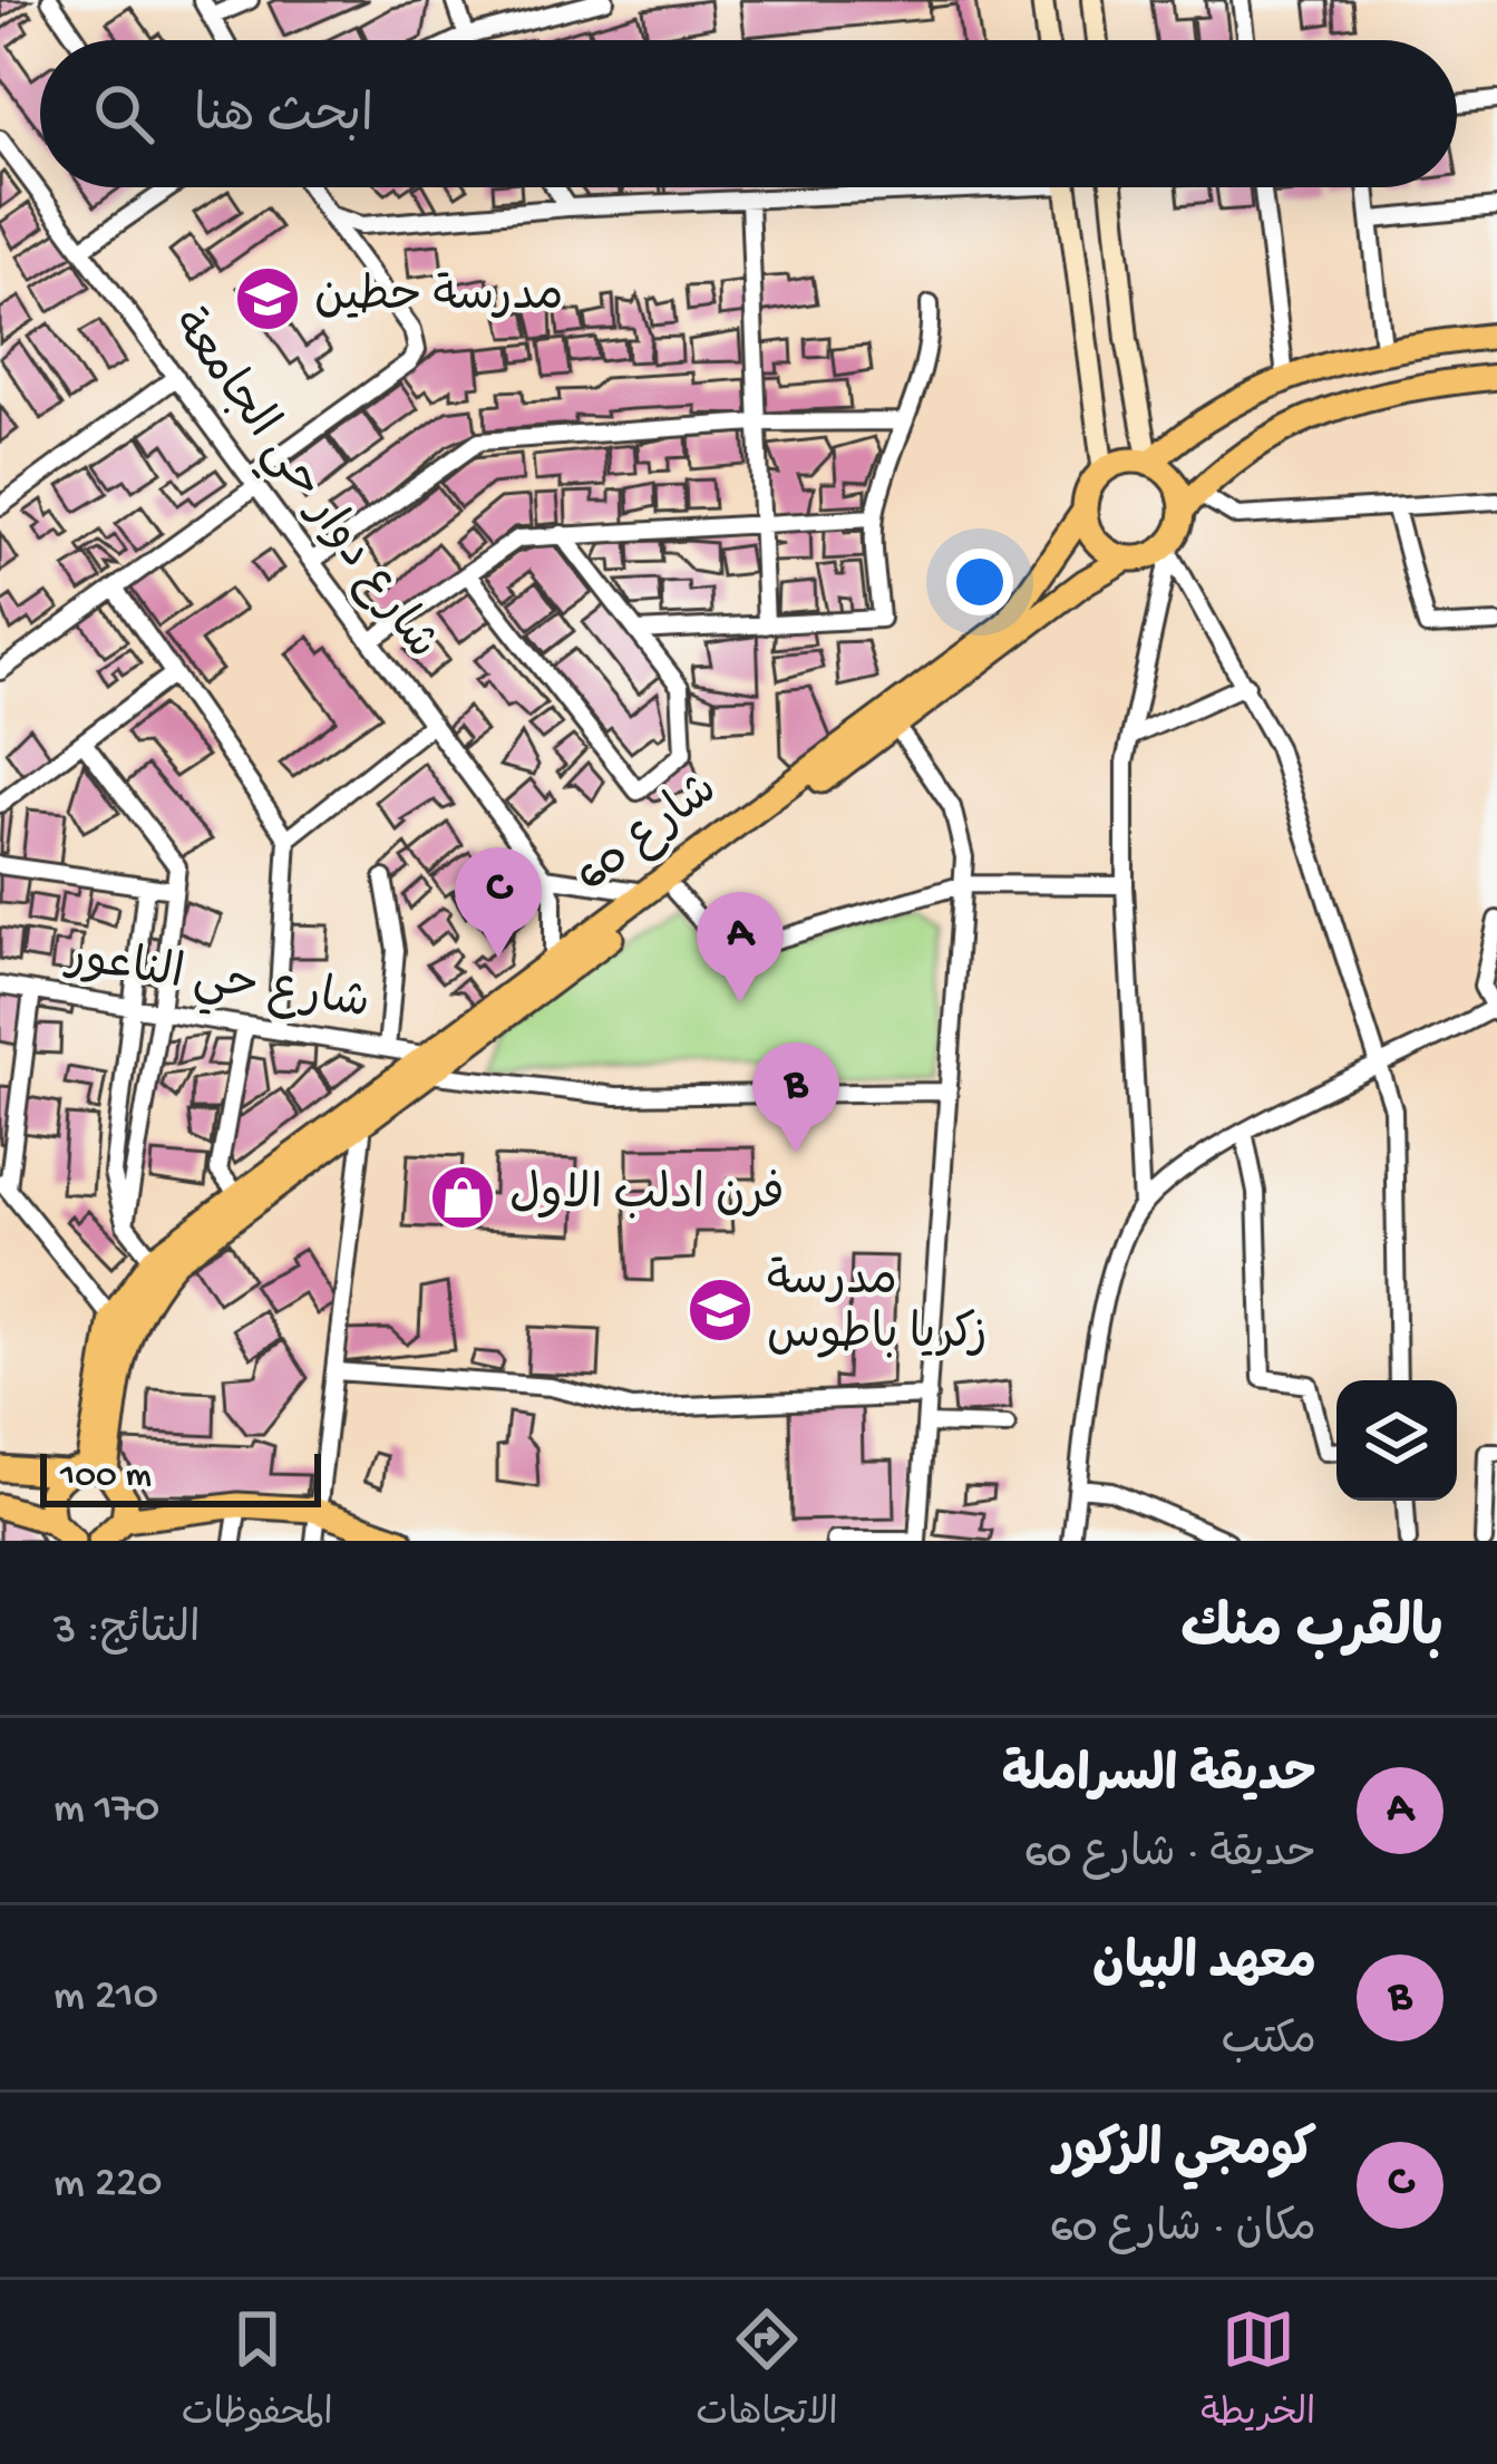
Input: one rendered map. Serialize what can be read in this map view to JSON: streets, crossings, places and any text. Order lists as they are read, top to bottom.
{
  "streets": {
    "main road": ["شارع 60"],
    "street": ["شارع دوار حي الجامعة", "شارع حي الناعور"]
  },
  "crossings": [
    ["شارع 60", "شارع حي الناعور"]
  ],
  "places": {
    "school or university": ["مدرسة حطين", "مدرسة زكريا باطوس"],
    "shop": ["فرن ادلب الاول"]
  },
  "scale_bar": "100 m",
  "page": {
    "search": "ابحث هنا",
    "pins": ["C", "A", "B"],
    "scale": "100 m",
    "heading": ["بالقرب منك", "النتائج: 3"],
    "list": [
      {
        "mark": "A",
        "name": "حديقة السراملة",
        "note": "حديقة · شارع 60",
        "value": "170 m"
      },
      {
        "mark": "B",
        "name": "معهد البيان",
        "note": "مكتب",
        "value": "210 m"
      },
      {
        "mark": "C",
        "name": "كومجي الزكور",
        "note": "مكان · شارع 60",
        "value": "220 m"
      }
    ],
    "nav": ["الخريطة", "الاتجاهات", "المحفوظات"]
  }
}
